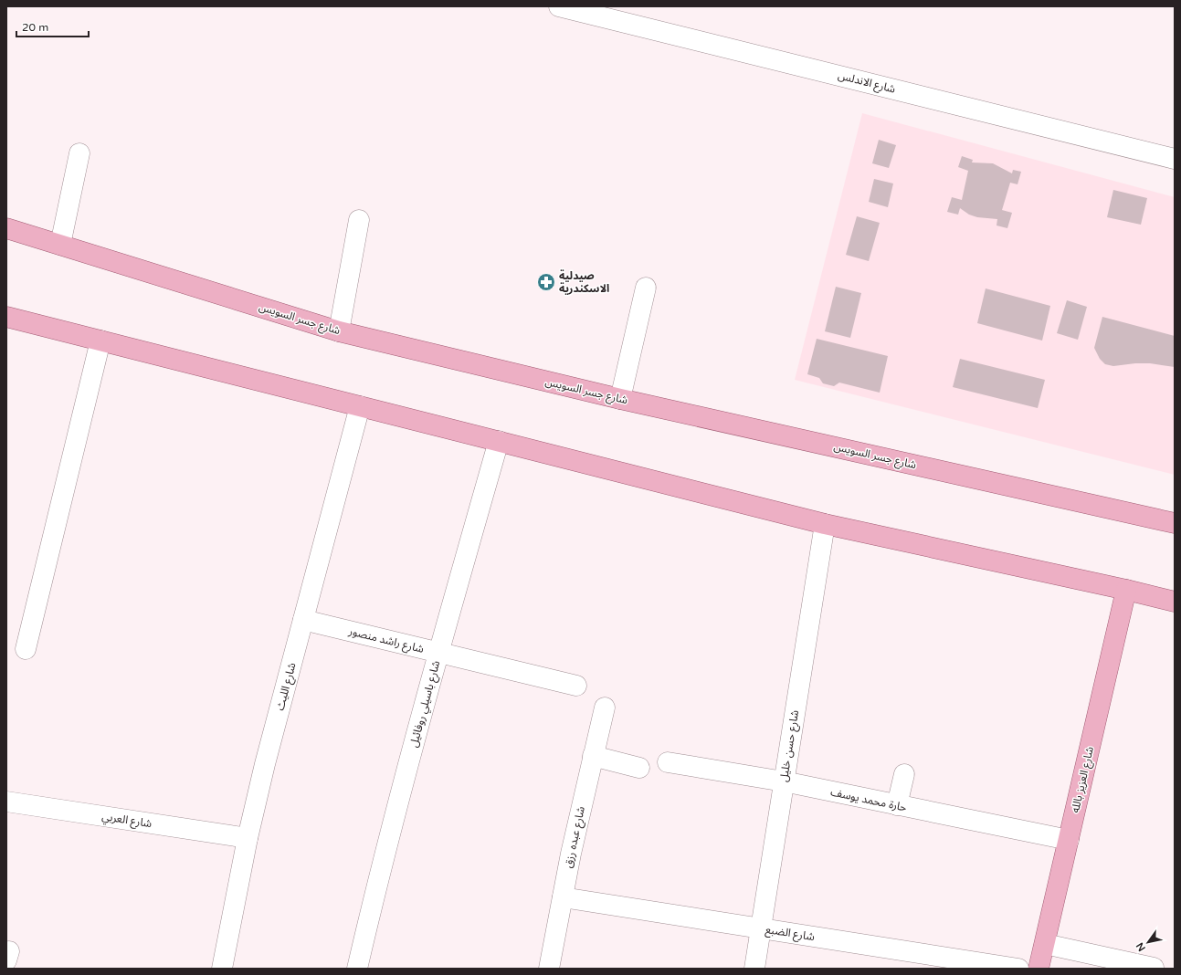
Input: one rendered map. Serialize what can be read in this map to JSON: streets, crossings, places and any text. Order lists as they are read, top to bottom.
{
  "streets": {
    "main road": ["شارع جسر السويس", "شارع العزيز بالله"],
    "street": [
      "شارع الاندلس",
      "شارع راشد منصور",
      "شارع الليث",
      "شارع باسيلي روفائيل",
      "شارع حسن خليل",
      "حارة محمد يوسف",
      "شارع العربي",
      "شارع عبده رزق",
      "شارع الضبع"
    ]
  },
  "crossings": [
    ["شارع راشد منصور", "شارع الليث"],
    ["شارع راشد منصور", "شارع باسيلي روفائيل"],
    ["شارع الليث", "شارع العربي"],
    ["شارع حسن خليل", "حارة محمد يوسف"],
    ["شارع حسن خليل", "شارع الضبع"],
    ["شارع العزيز بالله", "حارة محمد يوسف"],
    ["شارع عبده رزق", "شارع الضبع"]
  ],
  "places": {
    "pharmacy": ["صيدلية الاسكندرية"]
  },
  "scale_bar": "20 m",
  "north": "bottom left"
}
